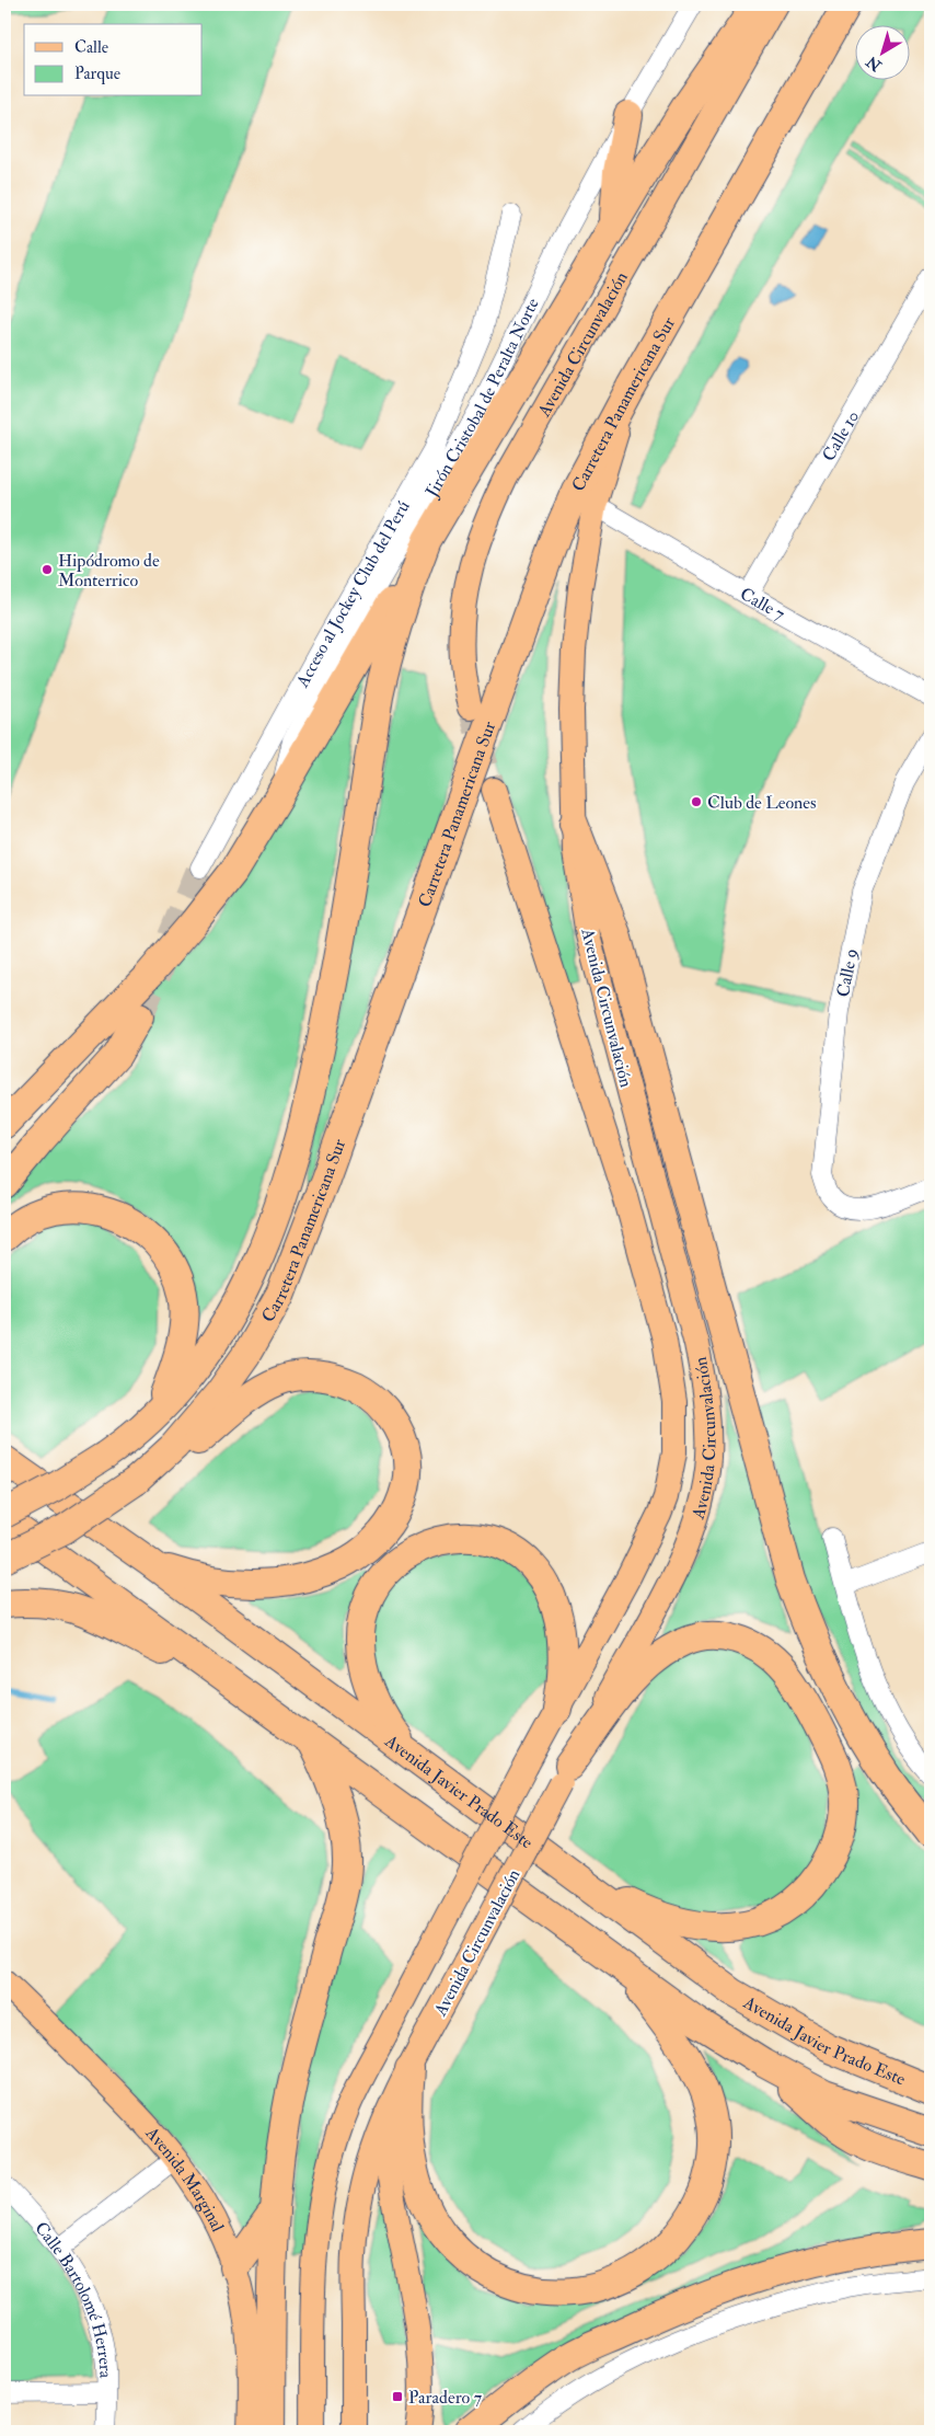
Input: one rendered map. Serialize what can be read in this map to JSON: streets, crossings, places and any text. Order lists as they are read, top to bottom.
{
  "streets": {
    "highway": ["Carretera Panamericana Sur", "Avenida Javier Prado Este"],
    "main road": ["Avenida Circunvalación", "Avenida Marginal"],
    "street": [
      "Jirón Cristobal de Peralta Norte",
      "Calle 10",
      "Acceso al Jockey Club del Perú",
      "Calle 7",
      "Calle 9",
      "Calle Bartolomé Herrera"
    ]
  },
  "crossings": [
    ["Avenida Circunvalación", "Carretera Panamericana Sur"],
    ["Avenida Circunvalación", "Calle 7"],
    ["Calle 10", "Calle 7"]
  ],
  "places": {
    "other": ["Hipódromo de Monterrico", "Club de Leones"],
    "transit": ["Paradero 7"]
  },
  "legend": ["Calle", "Parque"],
  "north": "bottom left"
}
